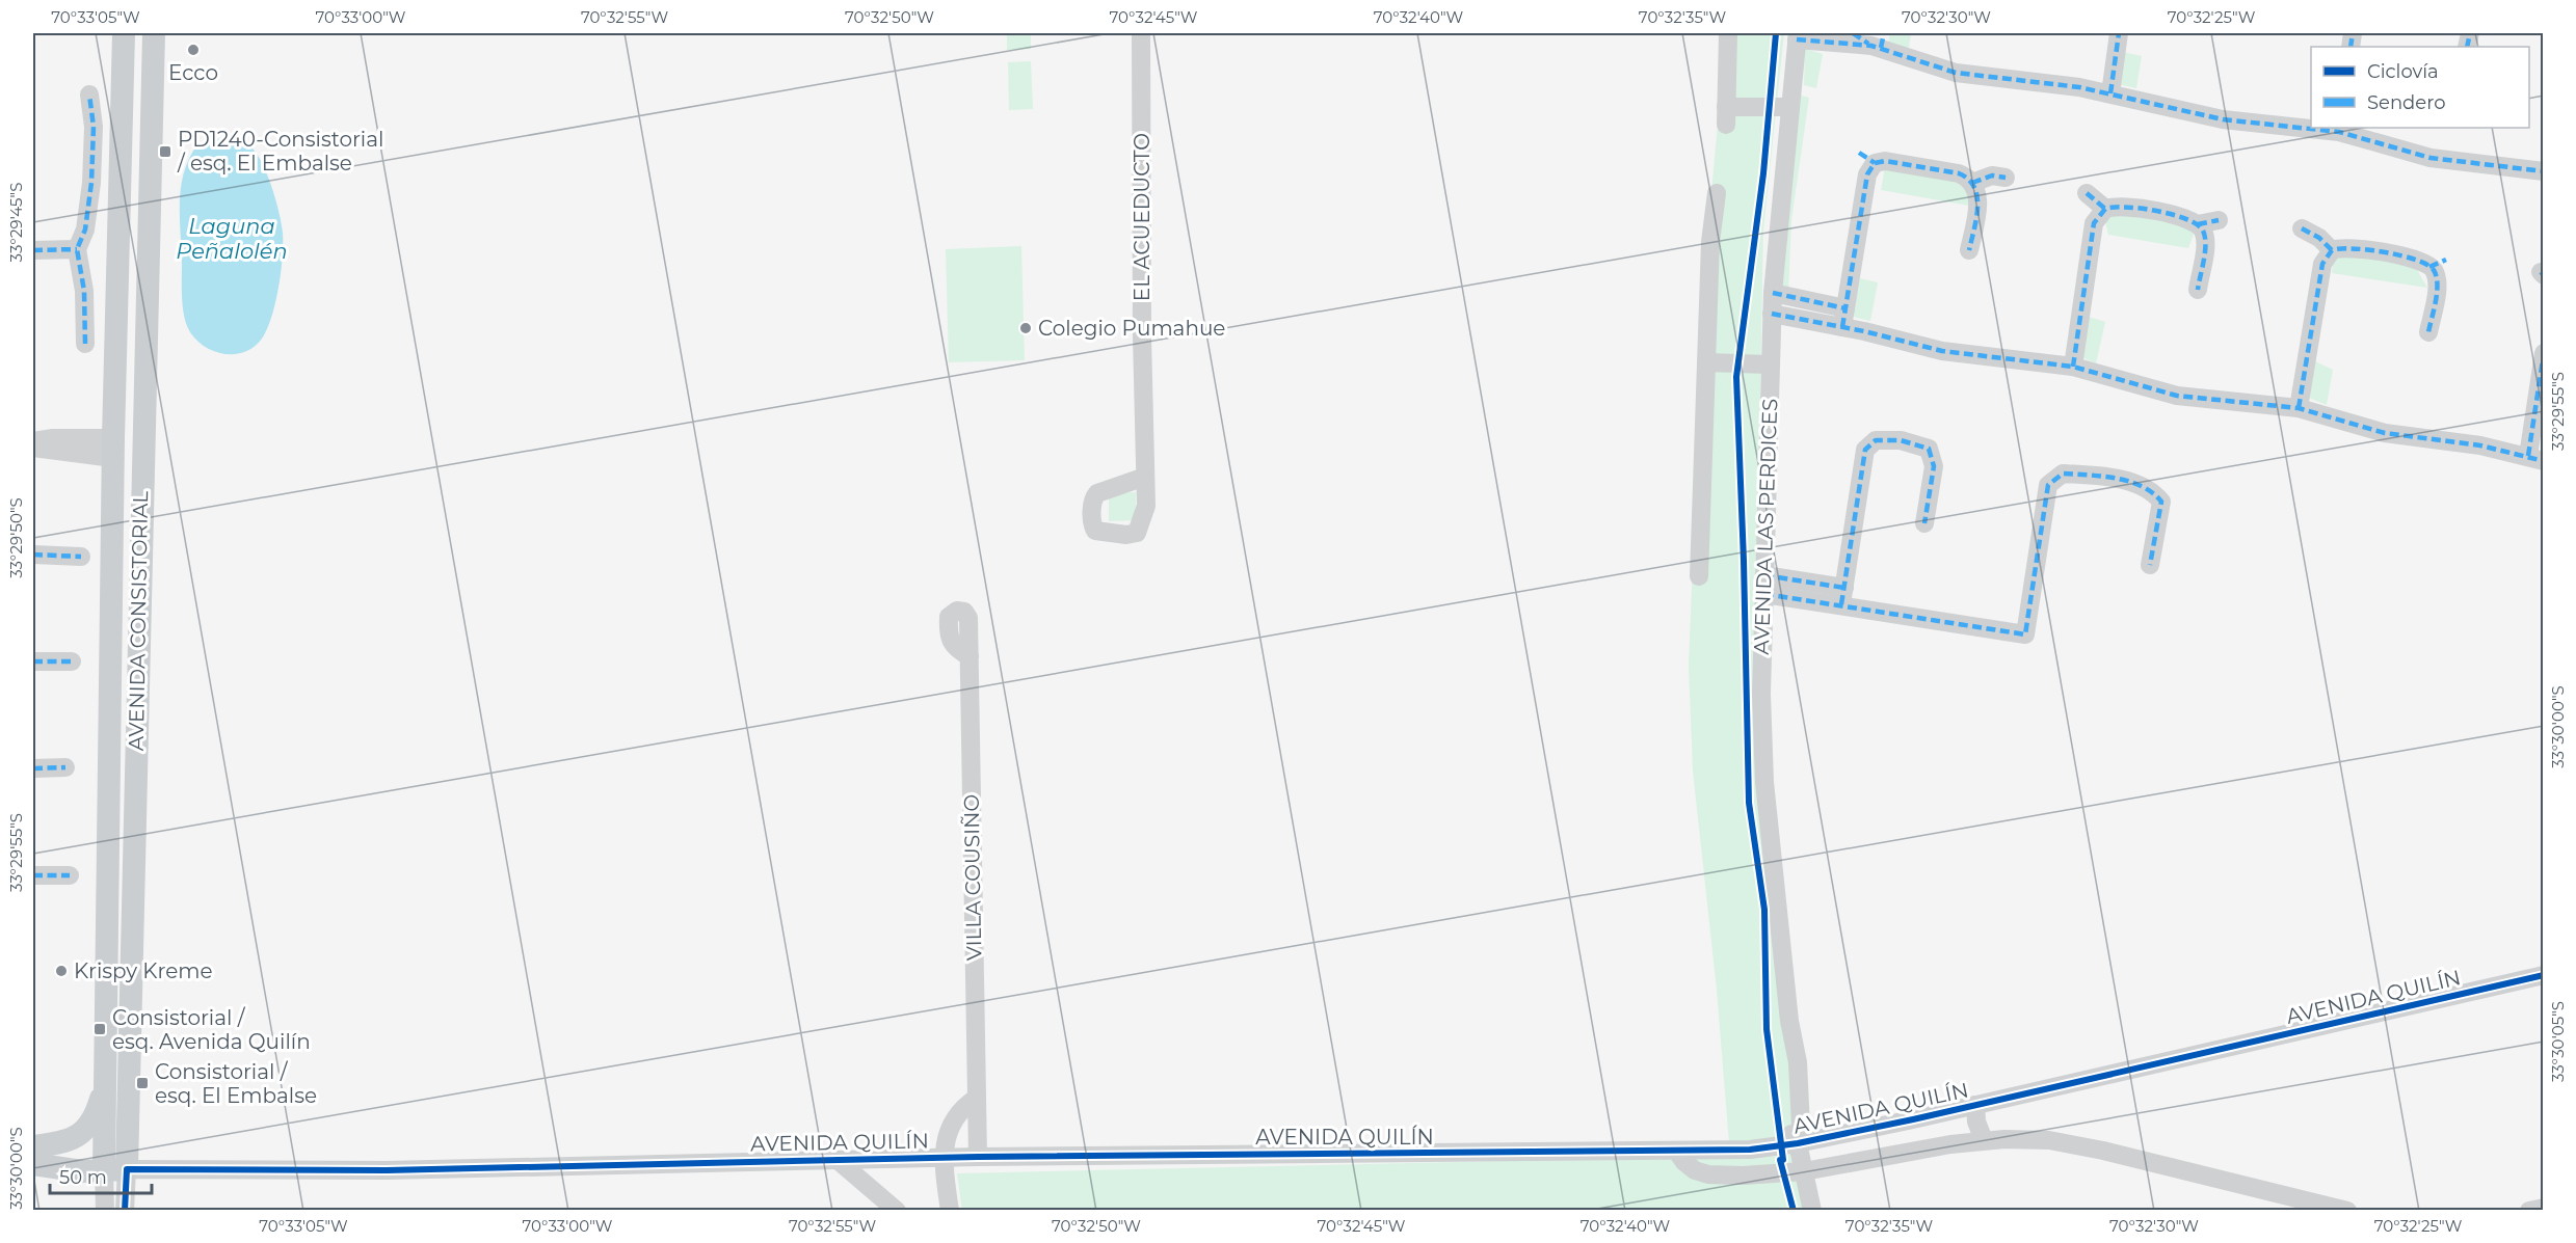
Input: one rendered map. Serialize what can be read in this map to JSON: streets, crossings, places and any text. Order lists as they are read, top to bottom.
{
  "streets": {
    "main road": ["AVENIDA CONSISTORIAL", "AVENIDA QUILÍN"],
    "street": ["EL ACUEDUCTO", "AVENIDA LAS PERDICES", "VILLA COUSIÑO"]
  },
  "crossings": [
    ["AVENIDA LAS PERDICES", "AVENIDA QUILÍN"],
    ["AVENIDA CONSISTORIAL", "AVENIDA QUILÍN"],
    ["VILLA COUSIÑO", "AVENIDA QUILÍN"]
  ],
  "water": ["Laguna Peñalolén"],
  "places": {
    "other": ["Ecco", "Colegio Pumahue", "Krispy Kreme"],
    "transit": ["PD1240-Consistorial / esq. El Embalse", "Consistorial / esq. Avenida Quilín", "Consistorial / esq. El Embalse"]
  },
  "legend": ["Ciclovía", "Sendero"],
  "scale_bar": "50 m",
  "coordinates": [
    "70°33'05\"W",
    "70°33'00\"W",
    "70°32'55\"W",
    "70°32'50\"W",
    "70°32'45\"W",
    "70°32'40\"W",
    "70°32'35\"W",
    "70°32'30\"W",
    "70°32'25\"W",
    "33°29'45\"S",
    "33°29'55\"S",
    "33°29'50\"S",
    "33°30'00\"S",
    "33°30'05\"S"
  ]
}
